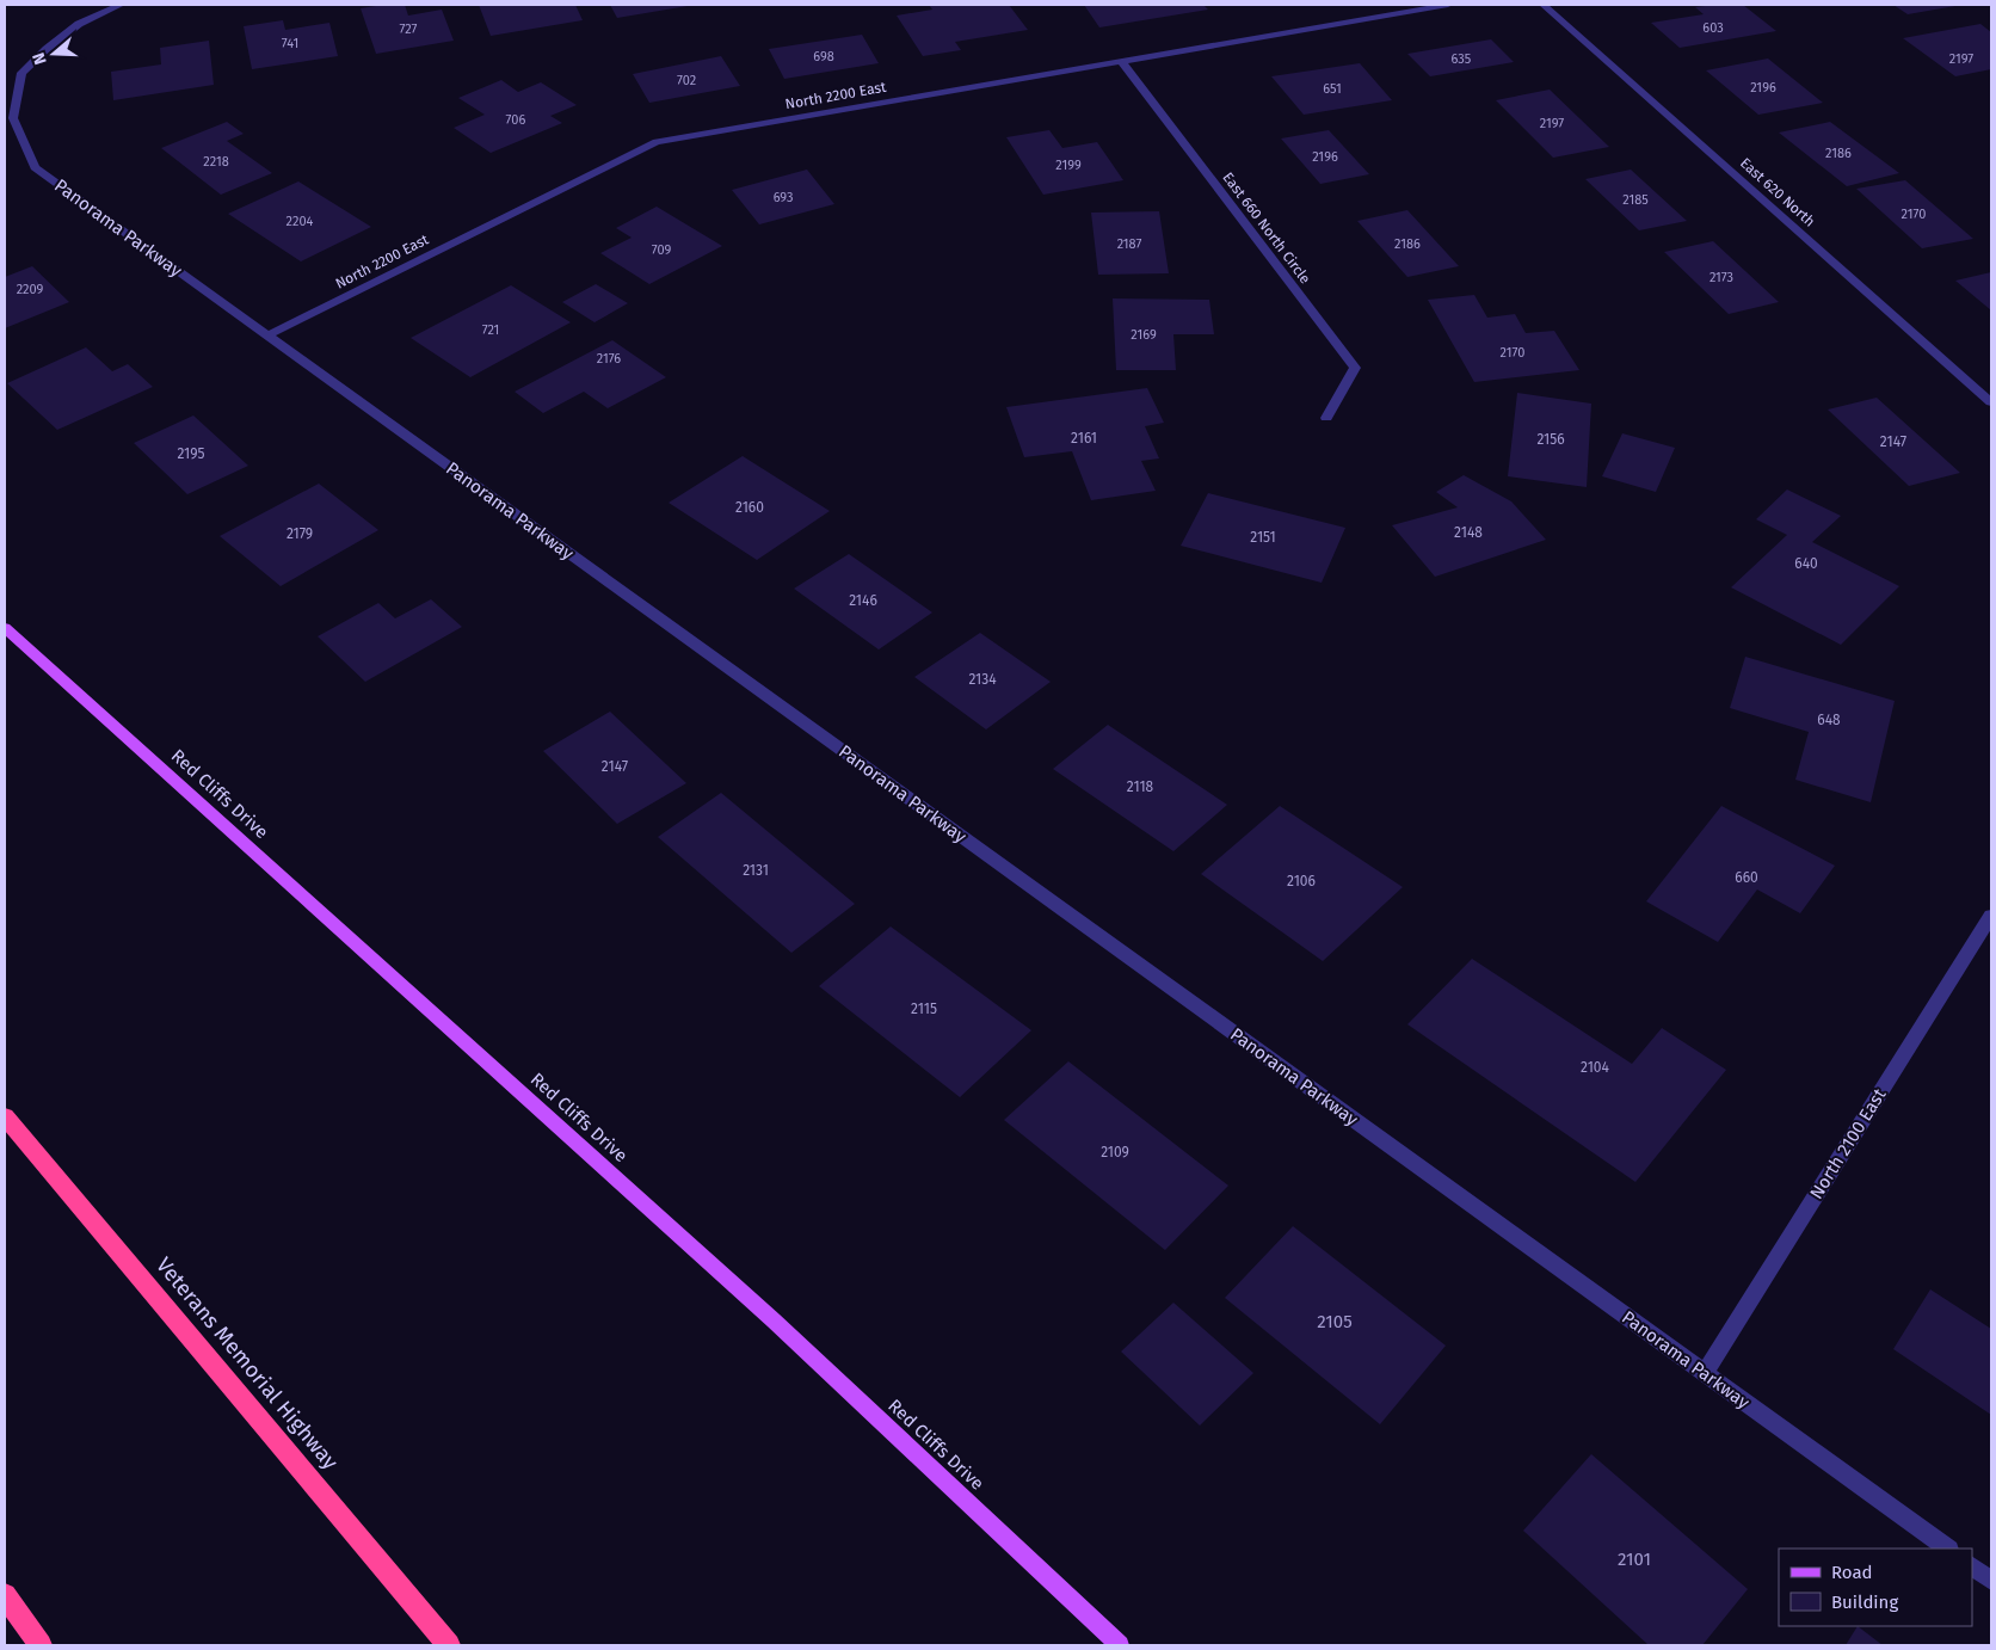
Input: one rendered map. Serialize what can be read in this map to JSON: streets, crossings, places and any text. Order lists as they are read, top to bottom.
{
  "streets": {
    "highway": ["Veterans Memorial Highway"],
    "main road": ["Red Cliffs Drive"],
    "street": [
      "North 2200 East",
      "East 620 North",
      "Panorama Parkway",
      "East 660 North Circle",
      "North 2100 East"
    ]
  },
  "crossings": [
    ["North 2200 East", "Panorama Parkway"],
    ["North 2200 East", "East 660 North Circle"],
    ["Panorama Parkway", "North 2100 East"]
  ],
  "house_numbers": [
    "603",
    "727",
    "741",
    "698",
    "635",
    "2197",
    "702",
    "2196",
    "651",
    "706",
    "2197",
    "2186",
    "2196",
    "2218",
    "2199",
    "693",
    "2185",
    "2170",
    "2204",
    "2187",
    "2186",
    "709",
    "2173",
    "2209",
    "721",
    "2169",
    "2170",
    "2176",
    "2161",
    "2156",
    "2147",
    "2195",
    "2160",
    "2148",
    "2179",
    "2151",
    "640",
    "2146",
    "2134",
    "648",
    "2147",
    "2118",
    "2131",
    "660",
    "2106",
    "2115",
    "2104",
    "2109",
    "2105",
    "2101"
  ],
  "legend": ["Road", "Building"],
  "north": "left"
}
